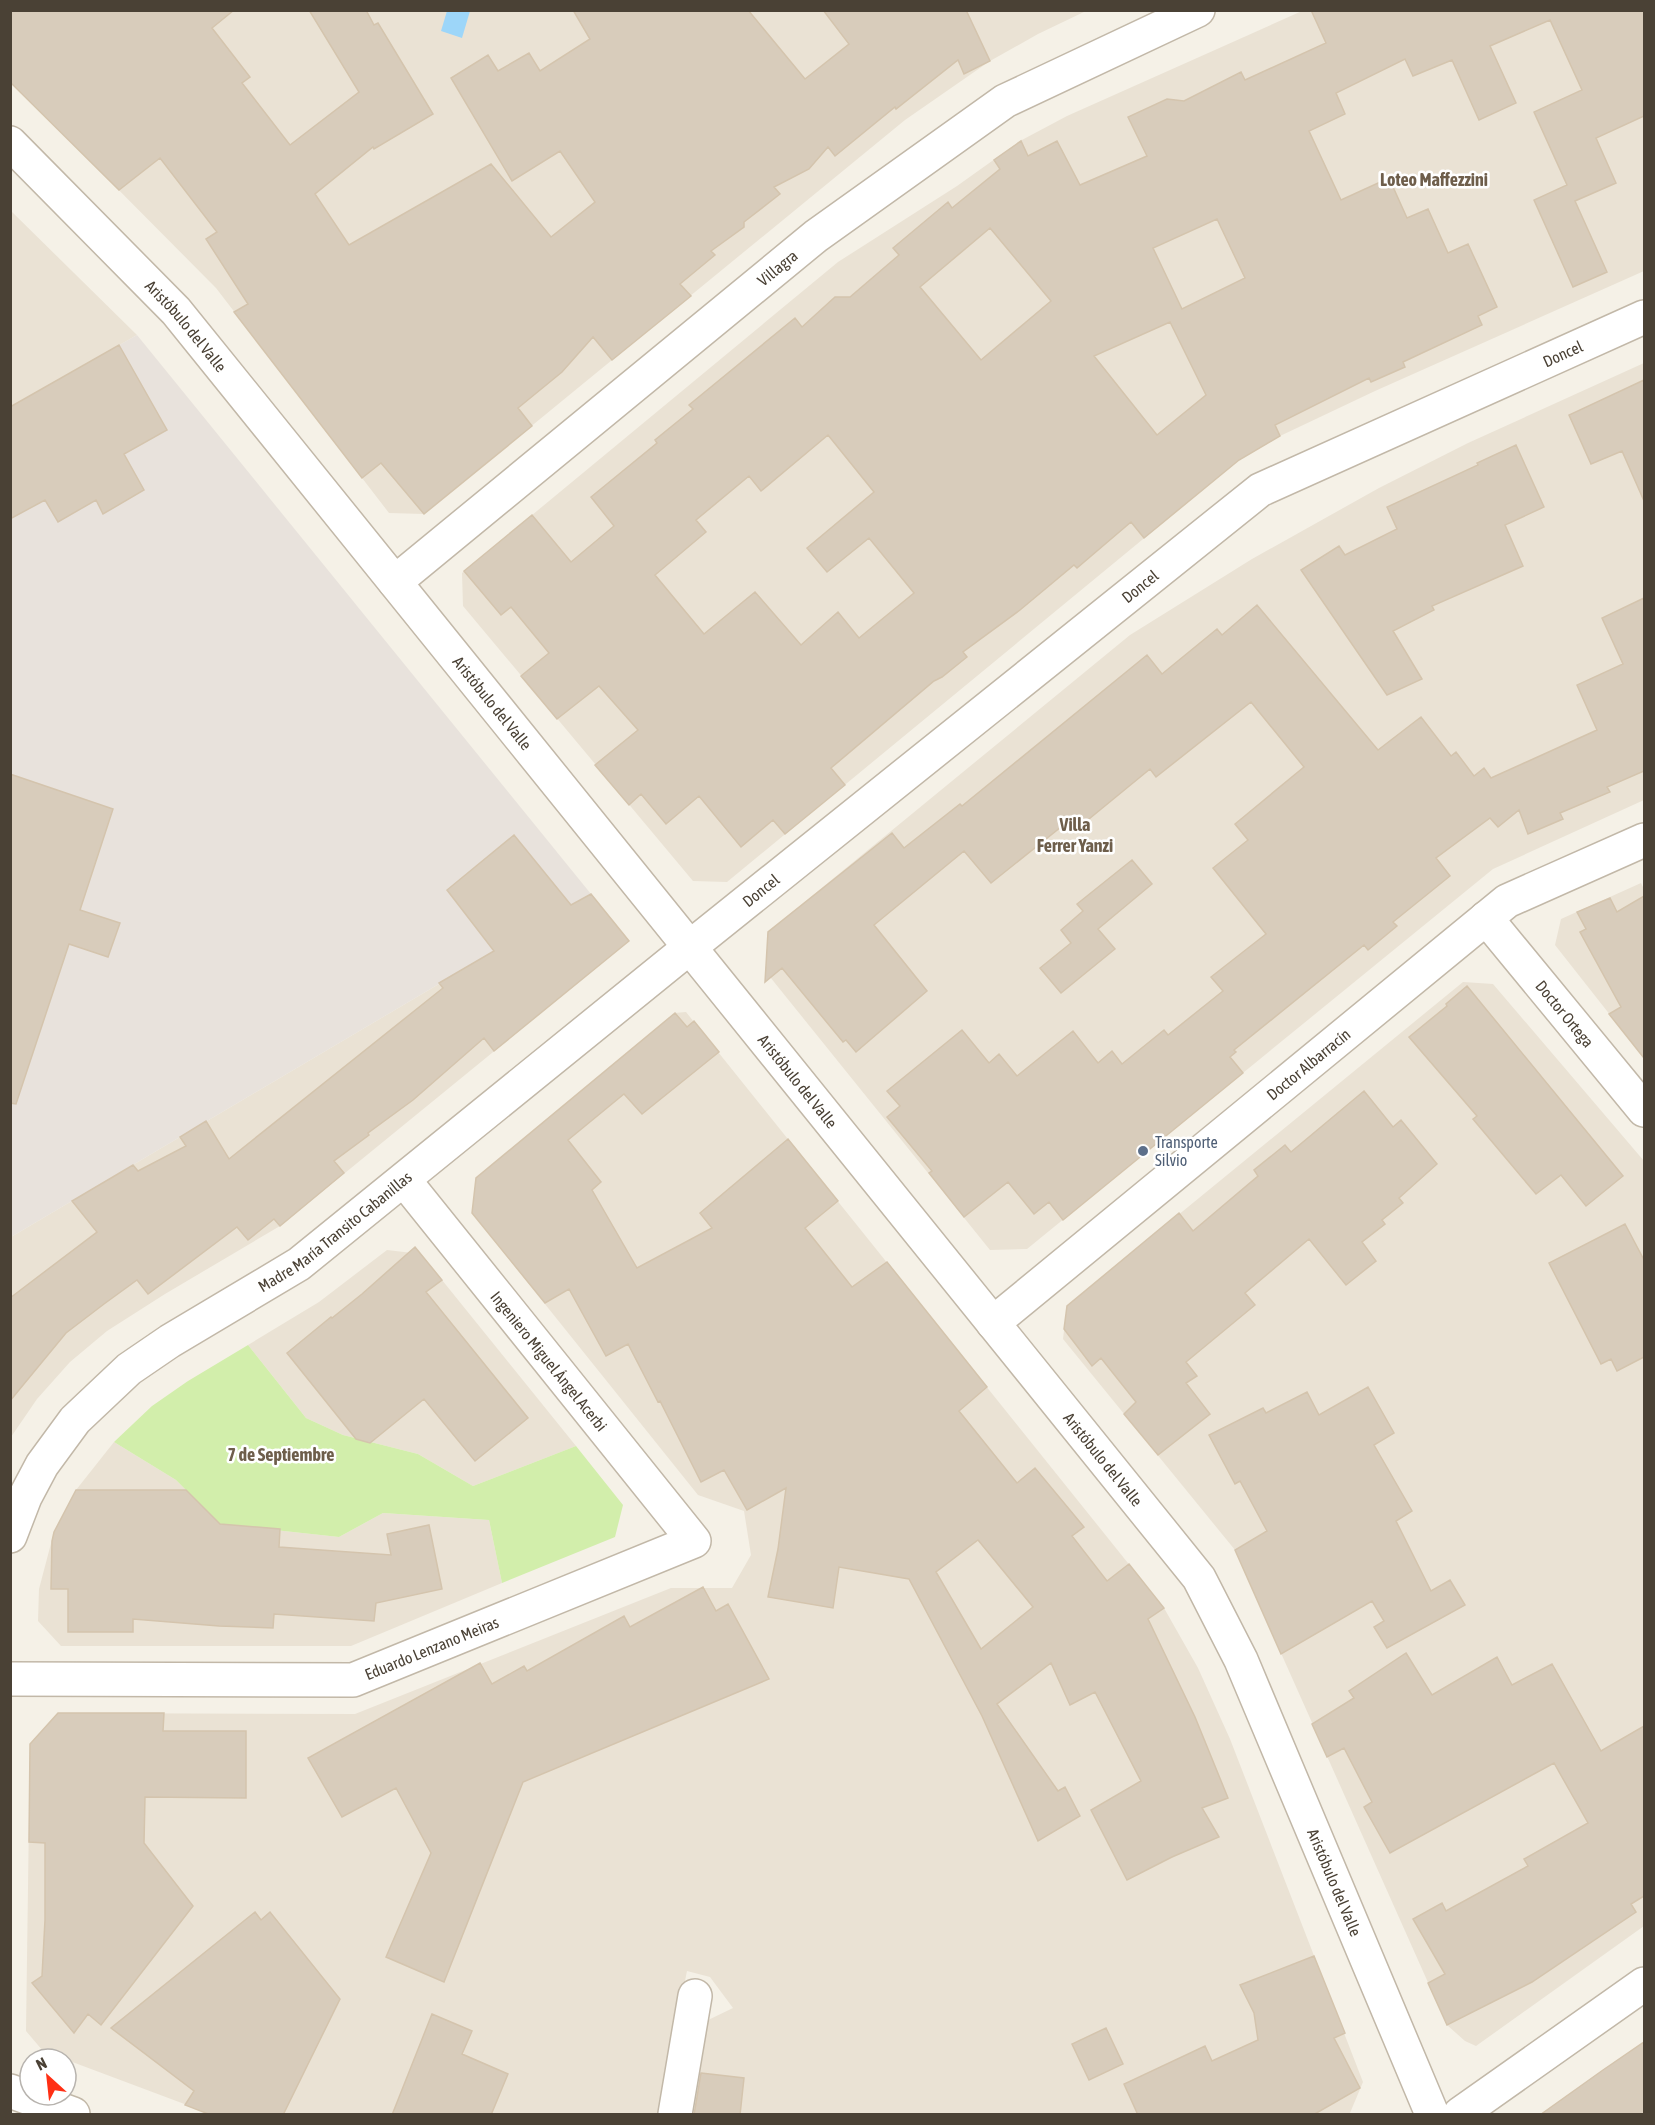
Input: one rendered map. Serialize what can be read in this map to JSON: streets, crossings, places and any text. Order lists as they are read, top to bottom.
{
  "streets": {
    "street": [
      "Villagra",
      "Aristóbulo del Valle",
      "Doncel",
      "Doctor Ortega",
      "Doctor Albarracín",
      "Madre María Transito Cabanillas",
      "Ingeniero Miguel Ángel Acerbi",
      "Eduardo Lenzano Meiras"
    ]
  },
  "crossings": [
    ["Villagra", "Aristóbulo del Valle"],
    ["Aristóbulo del Valle", "Doncel"],
    ["Aristóbulo del Valle", "Doctor Albarracín"],
    ["Aristóbulo del Valle", "Madre María Transito Cabanillas"],
    ["Doncel", "Madre María Transito Cabanillas"],
    ["Doctor Ortega", "Doctor Albarracín"],
    ["Madre María Transito Cabanillas", "Ingeniero Miguel Ángel Acerbi"],
    ["Ingeniero Miguel Ángel Acerbi", "Eduardo Lenzano Meiras"]
  ],
  "districts": ["Loteo Maffezzini", "Villa Ferrer Yanzi", "7 de Septiembre"],
  "places": ["Transporte Silvio"],
  "north": "top left"
}
